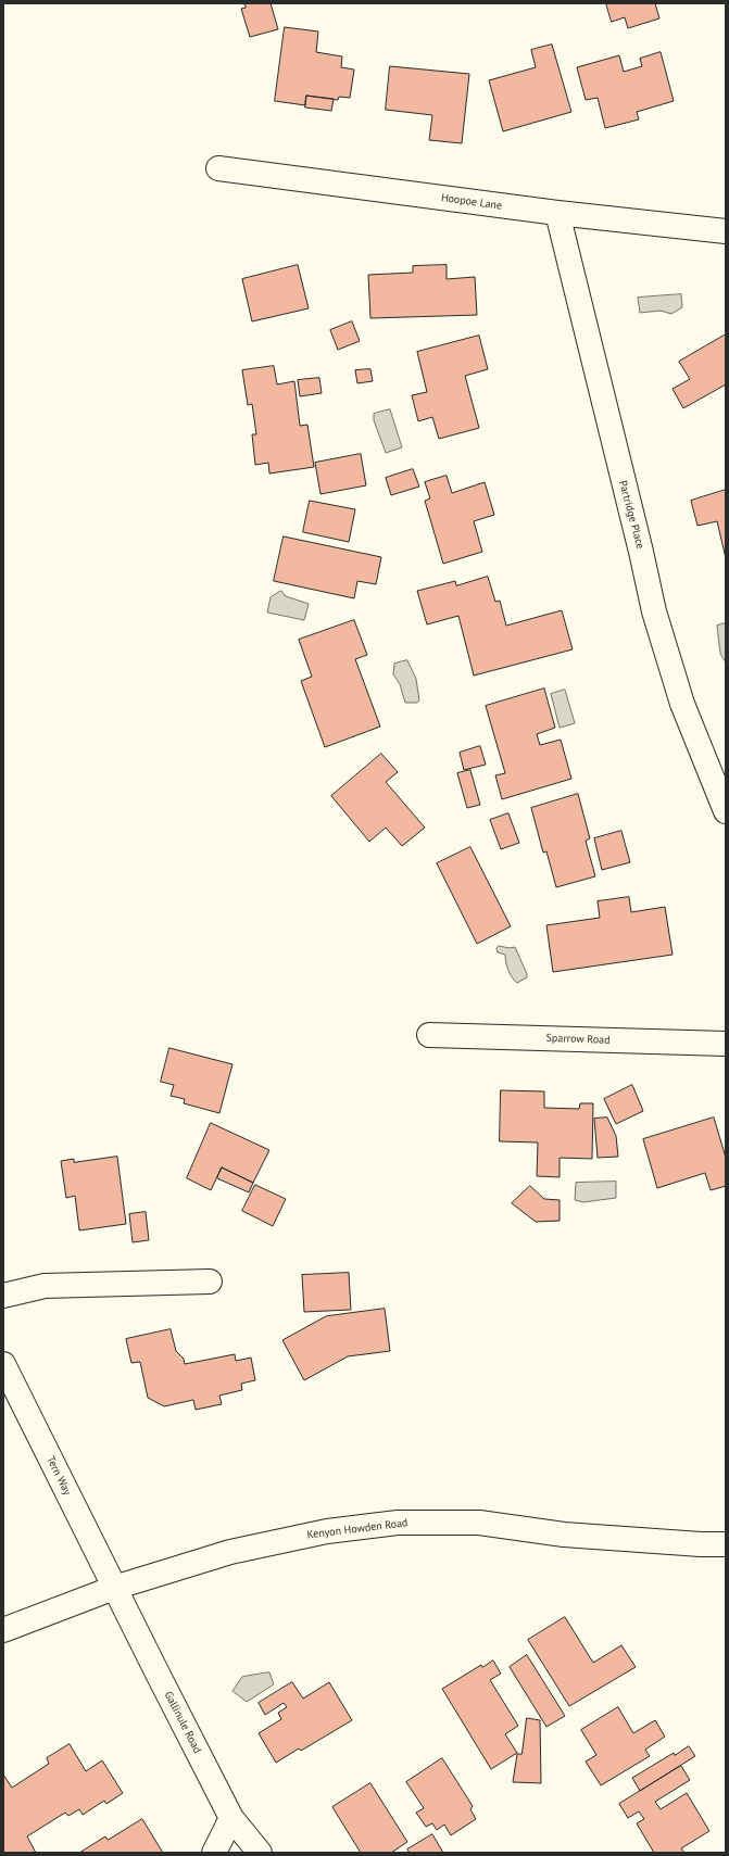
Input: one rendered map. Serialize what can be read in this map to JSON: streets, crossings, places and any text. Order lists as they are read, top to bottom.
{
  "streets": {
    "street": [
      "Hoopoe Lane",
      "Partridge Place",
      "Sparrow Road",
      "Tern Way",
      "Kenyon Howden Road",
      "Gallinule Road"
    ]
  },
  "crossings": [
    ["Hoopoe Lane", "Partridge Place"],
    ["Tern Way", "Kenyon Howden Road"],
    ["Tern Way", "Gallinule Road"],
    ["Kenyon Howden Road", "Gallinule Road"]
  ]
}
